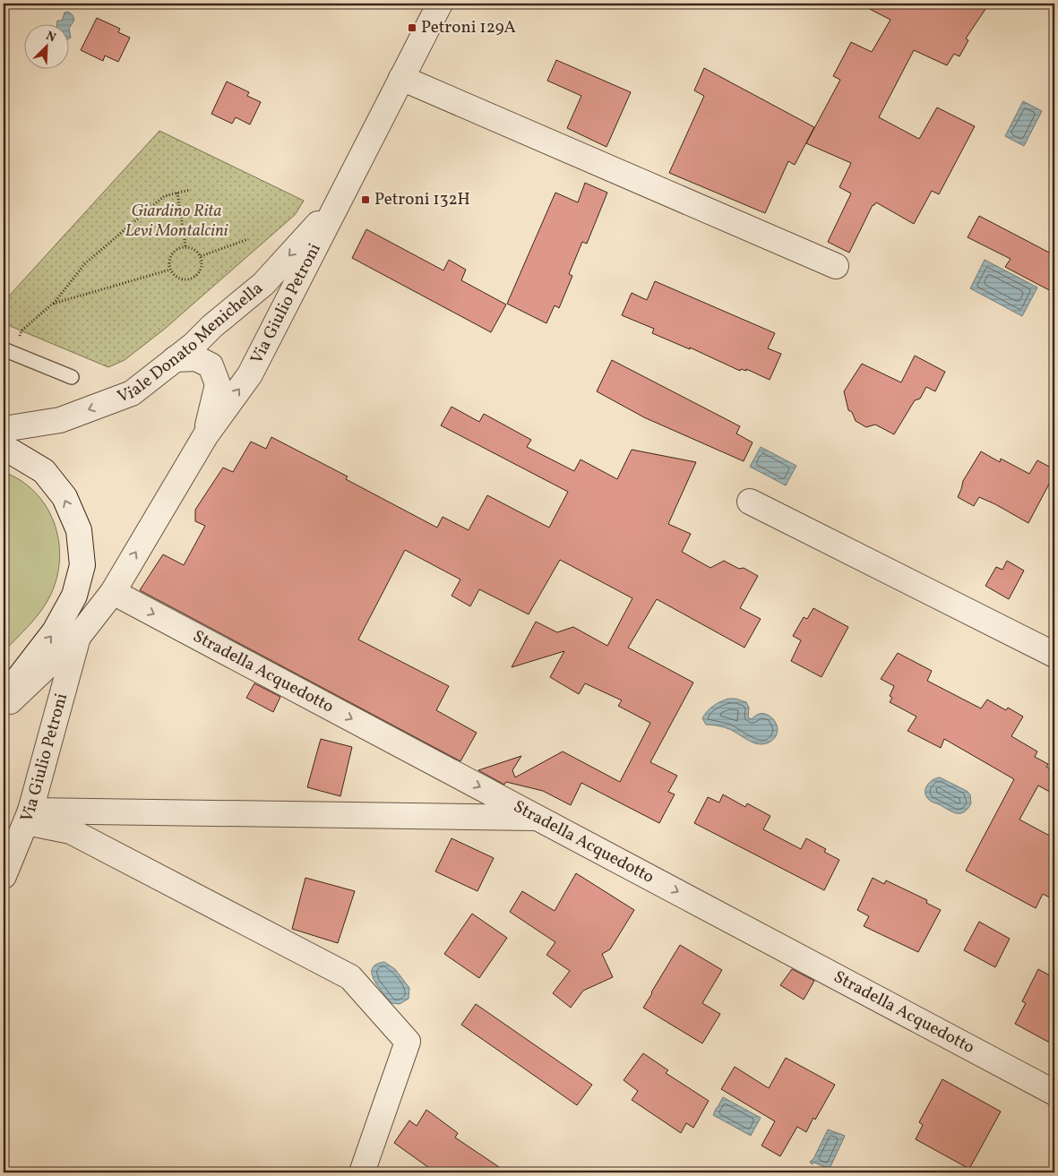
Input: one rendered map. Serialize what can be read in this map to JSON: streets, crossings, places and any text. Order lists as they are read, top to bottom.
{
  "streets": {
    "street": ["Via Giulio Petroni", "Viale Donato Menichella", "Stradella Acquedotto"]
  },
  "crossings": [
    ["Via Giulio Petroni", "Viale Donato Menichella"],
    ["Via Giulio Petroni", "Stradella Acquedotto"]
  ],
  "one_way": ["Via Giulio Petroni", "Viale Donato Menichella", "Stradella Acquedotto"],
  "parks": ["Giardino Rita Levi Montalcini"],
  "places": {
    "transit": ["Petroni 129A", "Petroni 132H"]
  },
  "north": "top right"
}
